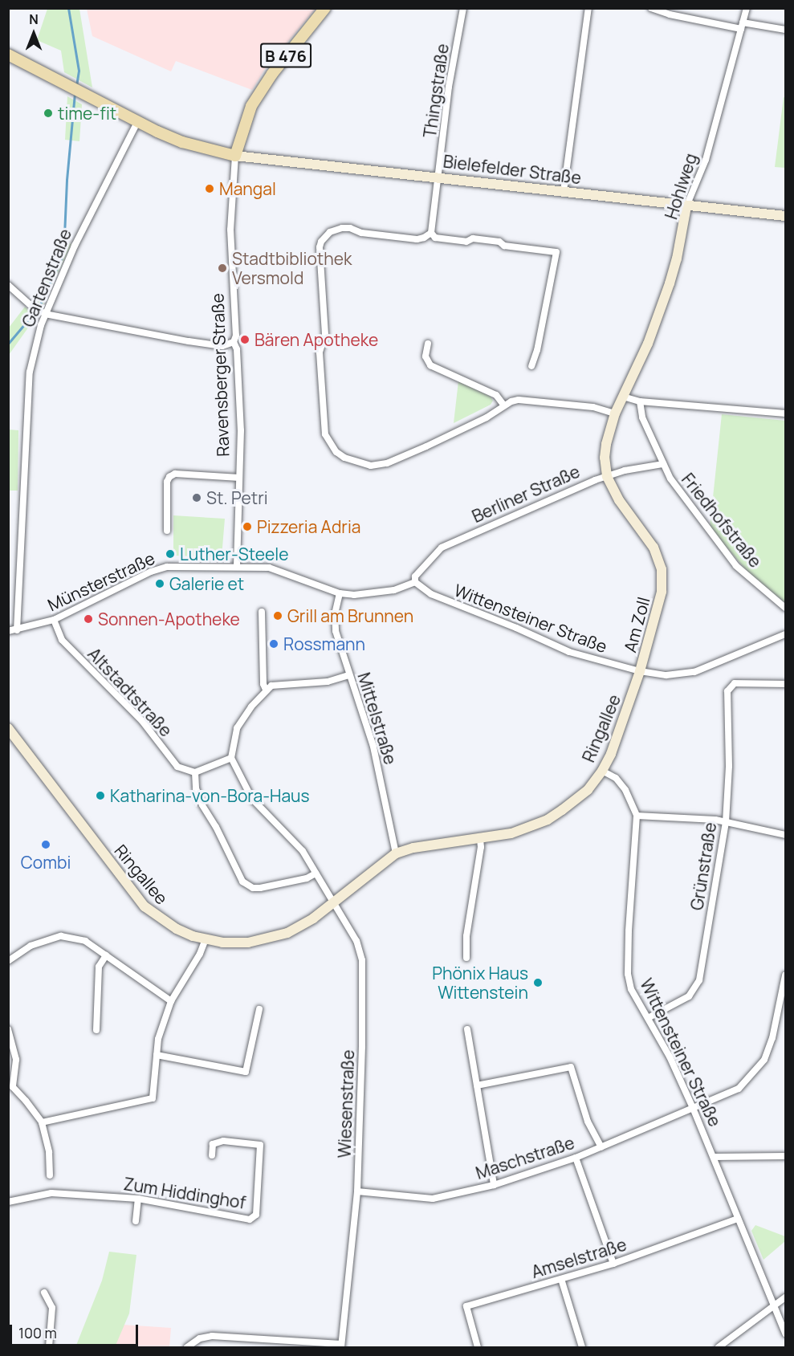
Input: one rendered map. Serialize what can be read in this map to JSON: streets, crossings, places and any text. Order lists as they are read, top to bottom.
{
  "streets": {
    "main road": ["B 476", "Ravensberger Straße"],
    "street": [
      "Thingstraße",
      "Bielefelder Straße",
      "Hohlweg",
      "Gartenstraße",
      "Berliner Straße",
      "Friedhofstraße",
      "Münsterstraße",
      "Wittensteiner Straße",
      "Am Zoll",
      "Altstadtstraße",
      "Mittelstraße",
      "Ringallee",
      "Grünstraße",
      "Wiesenstraße",
      "Maschstraße",
      "Zum Hiddinghof",
      "Amselstraße"
    ]
  },
  "crossings": [
    ["Thingstraße", "Bielefelder Straße"],
    ["Bielefelder Straße", "Hohlweg"],
    ["Bielefelder Straße", "Ravensberger Straße"],
    ["Hohlweg", "Berliner Straße"],
    ["Gartenstraße", "Münsterstraße"],
    ["Ravensberger Straße", "Münsterstraße"],
    ["Berliner Straße", "Friedhofstraße"],
    ["Berliner Straße", "Wittensteiner Straße"],
    ["Berliner Straße", "Am Zoll"],
    ["Friedhofstraße", "Am Zoll"],
    ["Münsterstraße", "Altstadtstraße"],
    ["Wittensteiner Straße", "Am Zoll"],
    ["Wittensteiner Straße", "Ringallee"],
    ["Wittensteiner Straße", "Grünstraße"],
    ["Wittensteiner Straße", "Maschstraße"],
    ["Wittensteiner Straße", "Amselstraße"],
    ["Am Zoll", "Ringallee"],
    ["Mittelstraße", "Ringallee"],
    ["Ringallee", "Wiesenstraße"],
    ["Wiesenstraße", "Maschstraße"]
  ],
  "places": [
    "time-fit",
    "Mangal",
    "Stadtbibliothek Versmold",
    "Bären Apotheke",
    "St. Petri",
    "Pizzeria Adria",
    "Luther-Steele",
    "Galerie et",
    "Grill am Brunnen",
    "Sonnen-Apotheke",
    "Rossmann",
    "Katharina-von-Bora-Haus",
    "Combi",
    "Phönix Haus Wittenstein"
  ],
  "scale_bar": "100 m",
  "north": "top"
}
